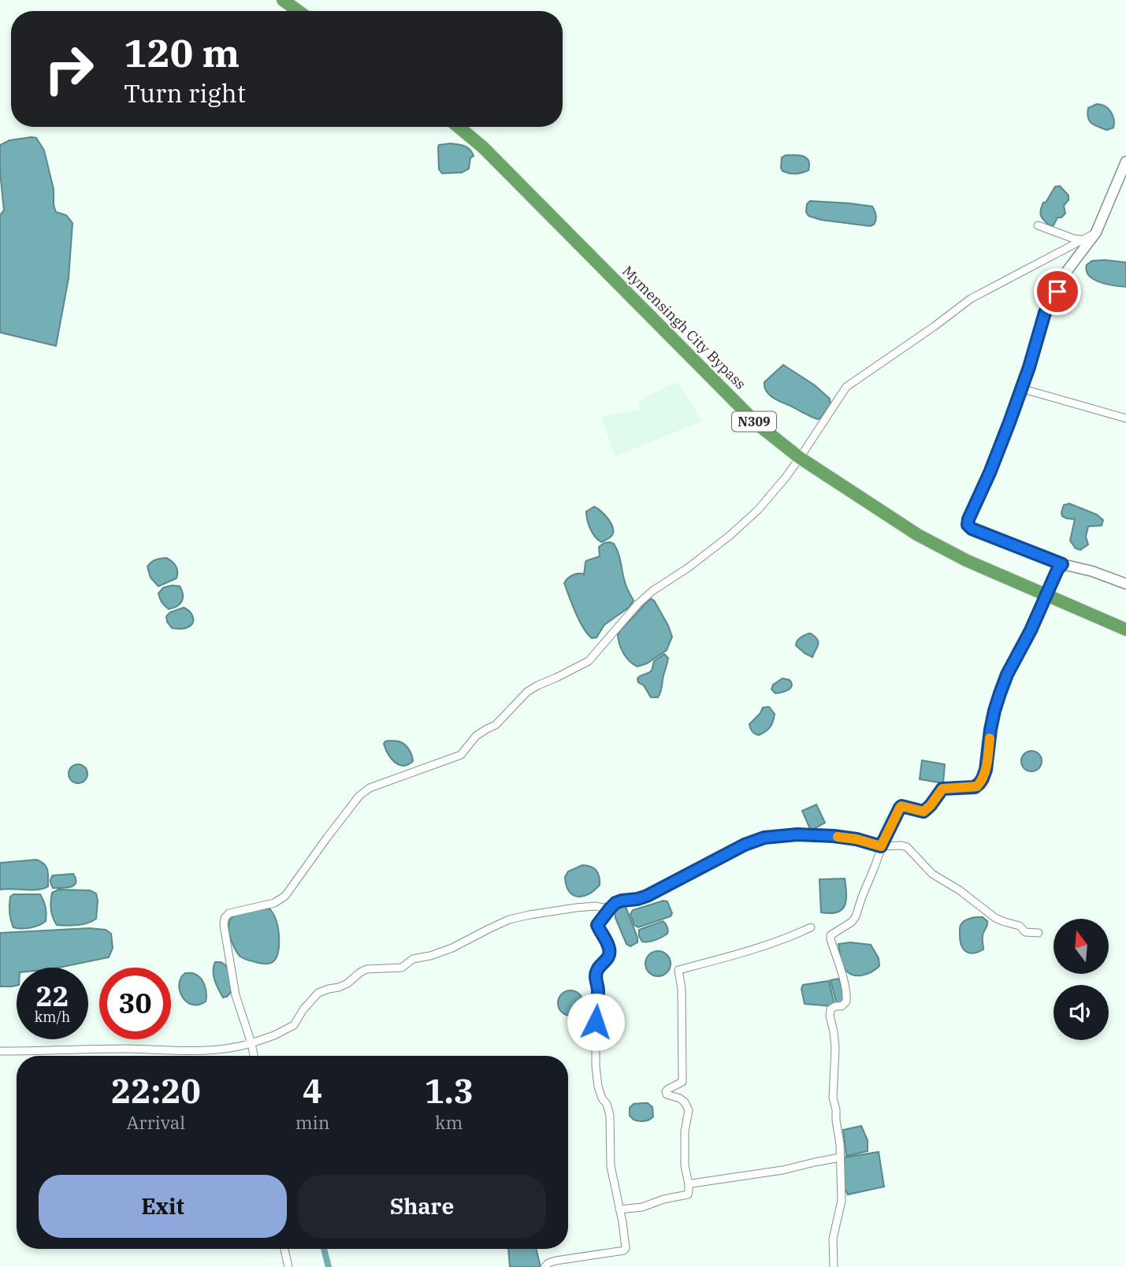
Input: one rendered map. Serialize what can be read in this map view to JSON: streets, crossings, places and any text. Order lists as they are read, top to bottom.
{
  "streets": {
    "highway": ["Mymensingh City Bypass", "N309"]
  },
  "north": "top",
  "page": {
    "turn": ["120 m", "Turn right"],
    "speed": "22 km/h",
    "limit": "30",
    "eta": [
      "22:20",
      "Arrival",
      "4",
      "min",
      "1.3",
      "km"
    ],
    "buttons": ["Exit", "Share"]
  }
}
